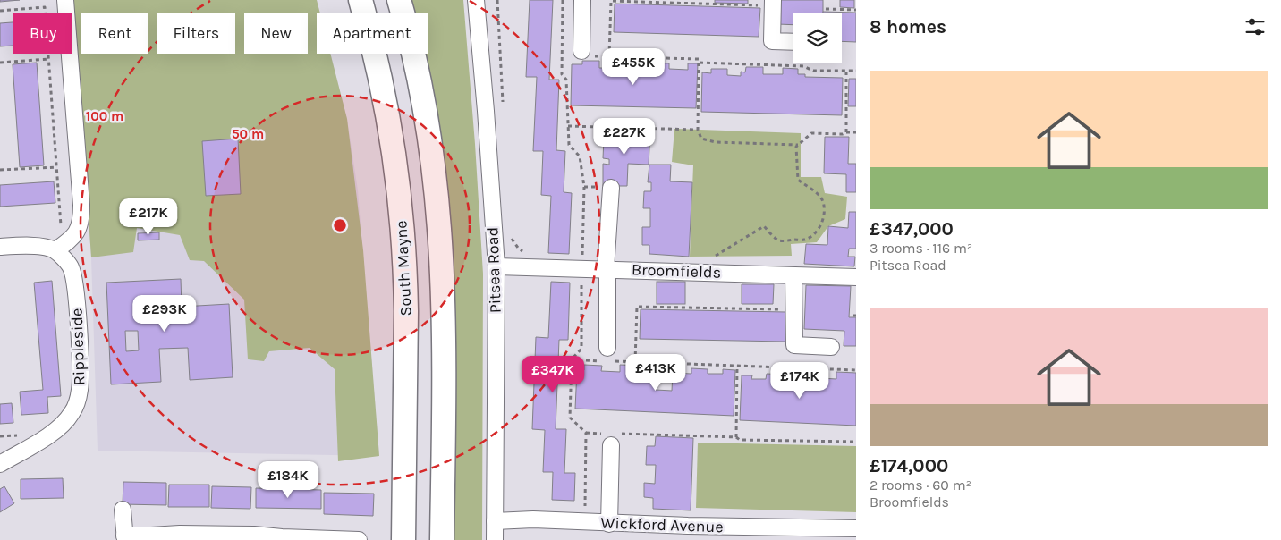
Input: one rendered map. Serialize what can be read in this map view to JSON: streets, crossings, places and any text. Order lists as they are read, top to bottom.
{
  "streets": {
    "main road": ["South Mayne"],
    "street": [
      "Pitsea Road",
      "Broomfields",
      "Rippleside",
      "Wickford Avenue"
    ]
  },
  "crossings": [
    ["Pitsea Road", "Broomfields"],
    ["Pitsea Road", "Wickford Avenue"]
  ],
  "page": {
    "heading": "8 homes",
    "chip": [
      "Buy",
      "Rent",
      "Filters",
      "New",
      "Apartment"
    ],
    "price": [
      "£455K",
      "£227K",
      "£217K",
      "£293K",
      "£413K",
      "£347K",
      "£174K",
      "£184K"
    ],
    "list": [
      {
        "name": "£347,000",
        "note": "3 rooms · 116 m² · Pitsea Road"
      },
      {
        "name": "£174,000",
        "note": "2 rooms · 60 m² · Broomfields"
      }
    ]
  },
  "rings": ["100 m", "50 m"]
}
